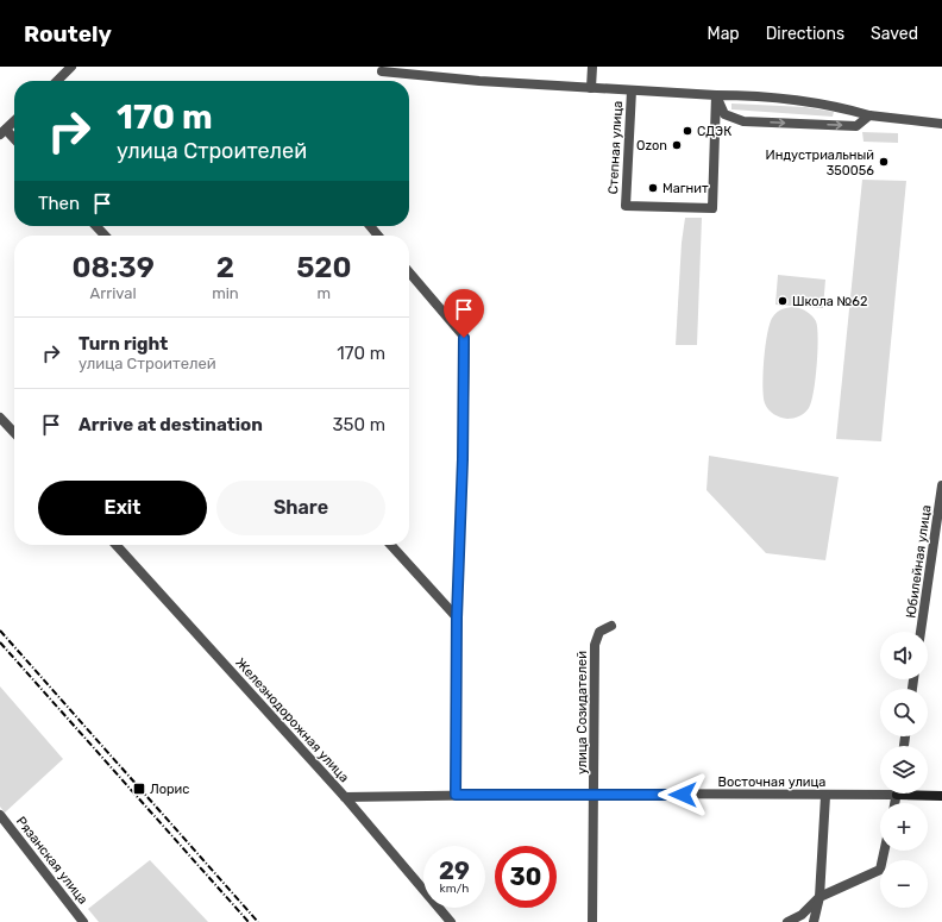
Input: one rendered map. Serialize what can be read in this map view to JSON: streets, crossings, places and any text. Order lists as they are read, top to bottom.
{
  "streets": {
    "street": [
      "Степная улица",
      "Юбилейная улица",
      "улица Созидателей",
      "Железнодорожная улица",
      "Восточная улица",
      "Рязанская улица"
    ]
  },
  "crossings": [
    ["улица Созидателей", "Восточная улица"],
    ["Железнодорожная улица", "Восточная улица"]
  ],
  "places": {
    "other": [
      "СДЭК",
      "Ozon",
      "Индустриальный 350056",
      "Магнит",
      "Школа №62"
    ],
    "transit": ["Лорис"]
  },
  "page": {
    "header": "Routely",
    "nav": ["Map", "Directions", "Saved"],
    "turn": ["170 m", "улица Строителей"],
    "then": "Then",
    "eta": [
      "08:39",
      "Arrival",
      "2",
      "min",
      "520",
      "m"
    ],
    "list": [
      {
        "name": "Turn right",
        "note": "улица Строителей",
        "value": "170 m"
      },
      {
        "name": "Arrive at destination",
        "value": "350 m"
      }
    ],
    "buttons": ["Exit", "Share"],
    "map_buttons": ["+", "−"],
    "speed": "29 km/h",
    "limit": "30"
  }
}
